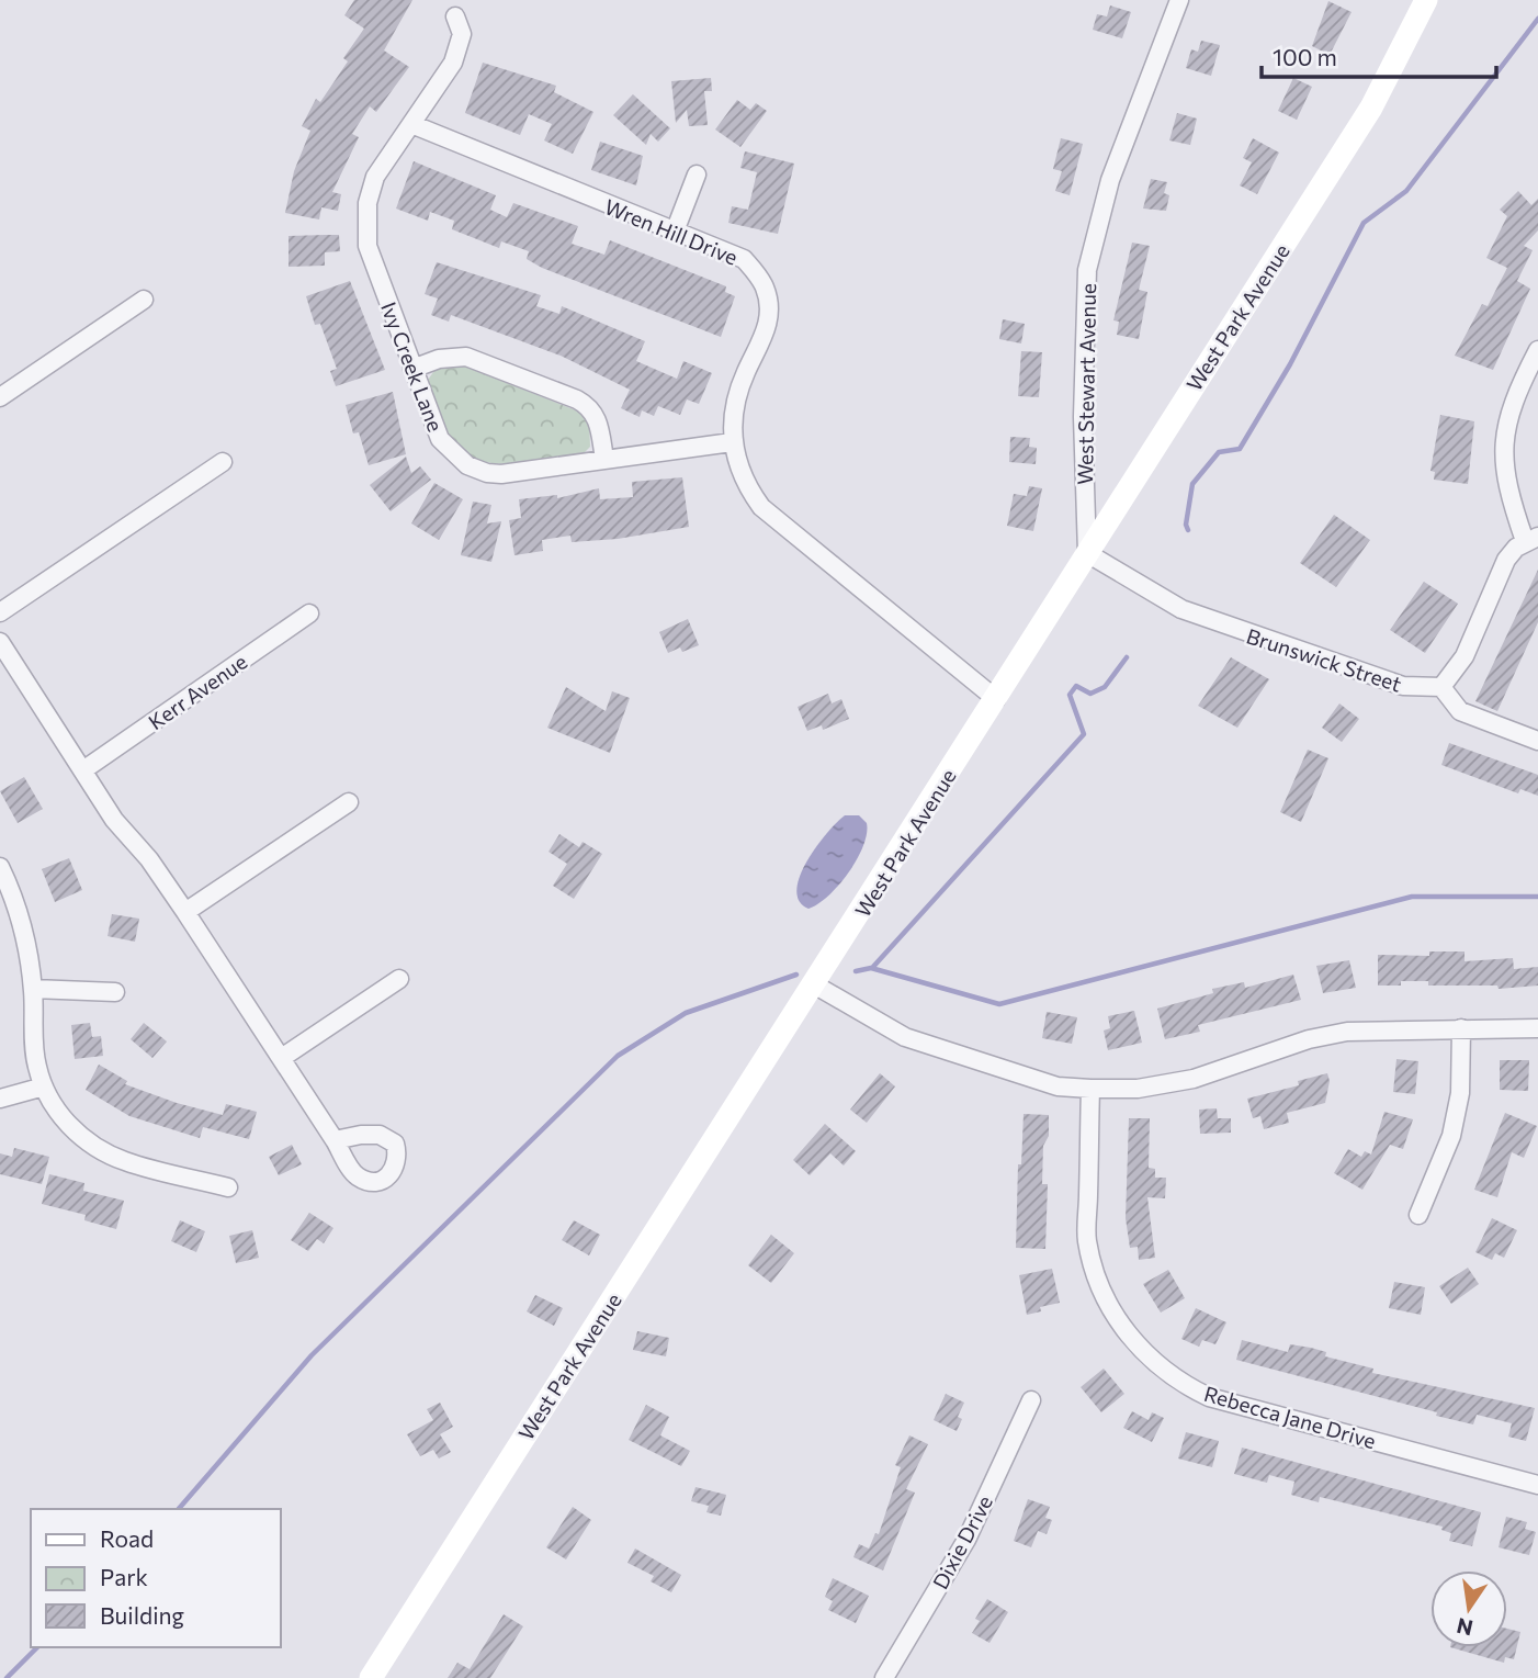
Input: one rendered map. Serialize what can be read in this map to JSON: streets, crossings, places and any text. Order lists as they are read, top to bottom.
{
  "streets": {
    "main road": ["West Park Avenue"],
    "street": [
      "Wren Hill Drive",
      "Ivy Creek Lane",
      "West Stewart Avenue",
      "Brunswick Street",
      "Kerr Avenue",
      "Rebecca Jane Drive",
      "Dixie Drive"
    ]
  },
  "crossings": [
    ["Wren Hill Drive", "West Park Avenue"],
    ["Wren Hill Drive", "Ivy Creek Lane"],
    ["West Park Avenue", "West Stewart Avenue"],
    ["West Park Avenue", "Brunswick Street"],
    ["West Stewart Avenue", "Brunswick Street"]
  ],
  "legend": ["Road", "Park", "Building"],
  "scale_bar": "100 m",
  "north": "bottom"
}
